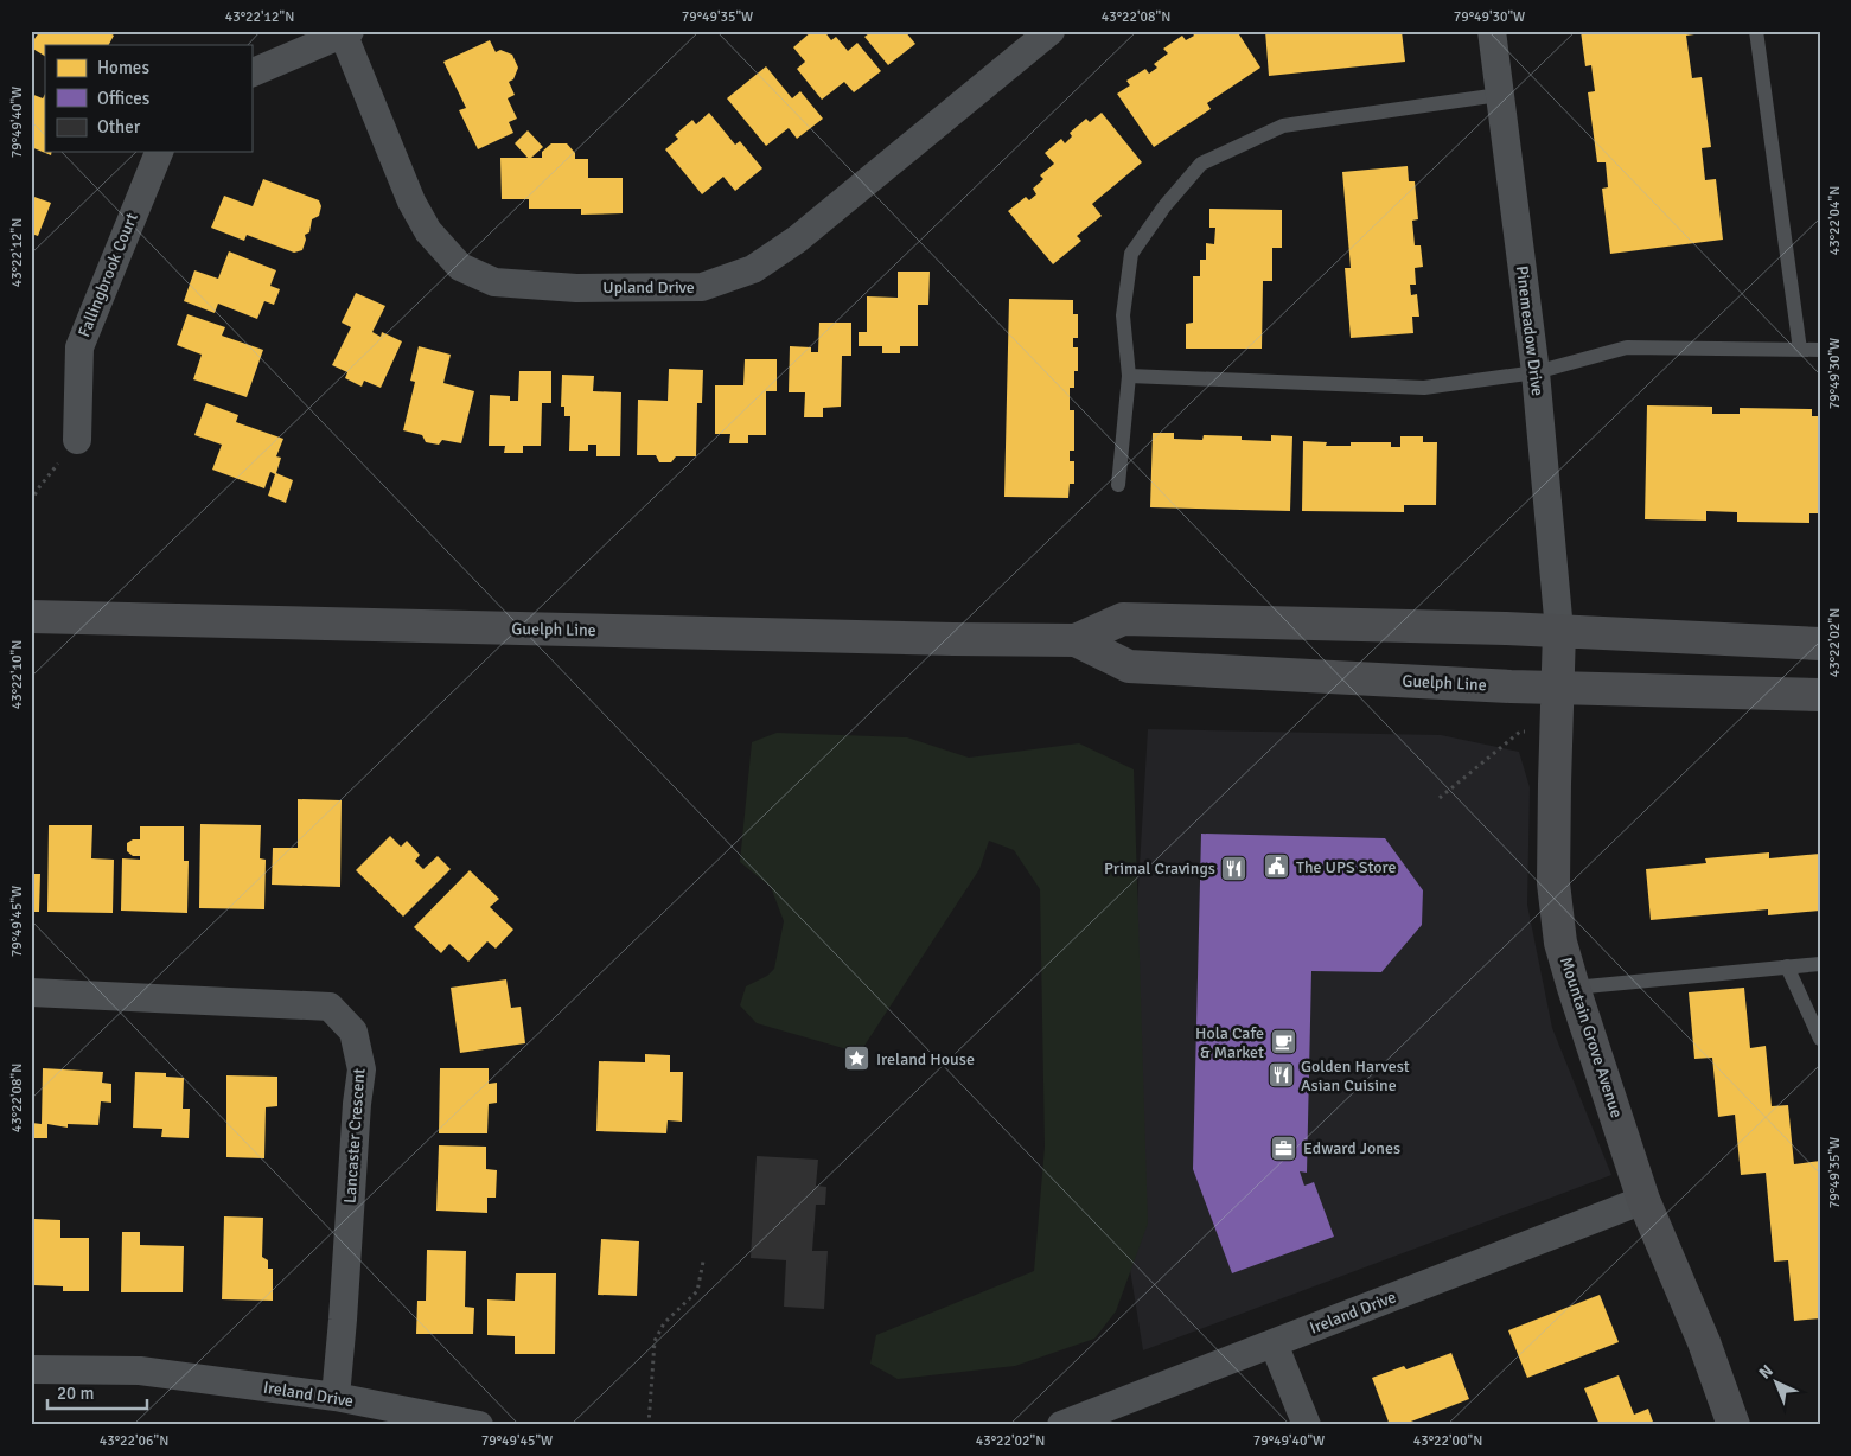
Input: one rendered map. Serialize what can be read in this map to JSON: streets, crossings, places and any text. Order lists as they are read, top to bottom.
{
  "streets": {
    "main road": ["Guelph Line", "Mountain Grove Avenue"],
    "street": [
      "Fallingbrook Court",
      "Upland Drive",
      "Pinemeadow Drive",
      "Lancaster Crescent",
      "Ireland Drive"
    ]
  },
  "crossings": [
    ["Pinemeadow Drive", "Guelph Line"],
    ["Pinemeadow Drive", "Mountain Grove Avenue"],
    ["Guelph Line", "Mountain Grove Avenue"],
    ["Mountain Grove Avenue", "Ireland Drive"],
    ["Lancaster Crescent", "Ireland Drive"]
  ],
  "places": {
    "public building": ["The UPS Store"],
    "restaurant": ["Primal Cravings", "Golden Harvest Asian Cuisine"],
    "cafe": ["Hola Cafe & Market"],
    "place": ["Ireland House"],
    "office": ["Edward Jones"]
  },
  "legend": ["Homes", "Offices", "Other"],
  "scale_bar": "20 m",
  "north": "top left",
  "coordinates": [
    "43°22'12\"N",
    "79°49'35\"W",
    "43°22'08\"N",
    "79°49'30\"W",
    "79°49'40\"W",
    "43°22'04\"N",
    "43°22'02\"N",
    "43°22'10\"N",
    "79°49'45\"W",
    "43°22'06\"N",
    "43°22'00\"N"
  ]
}
